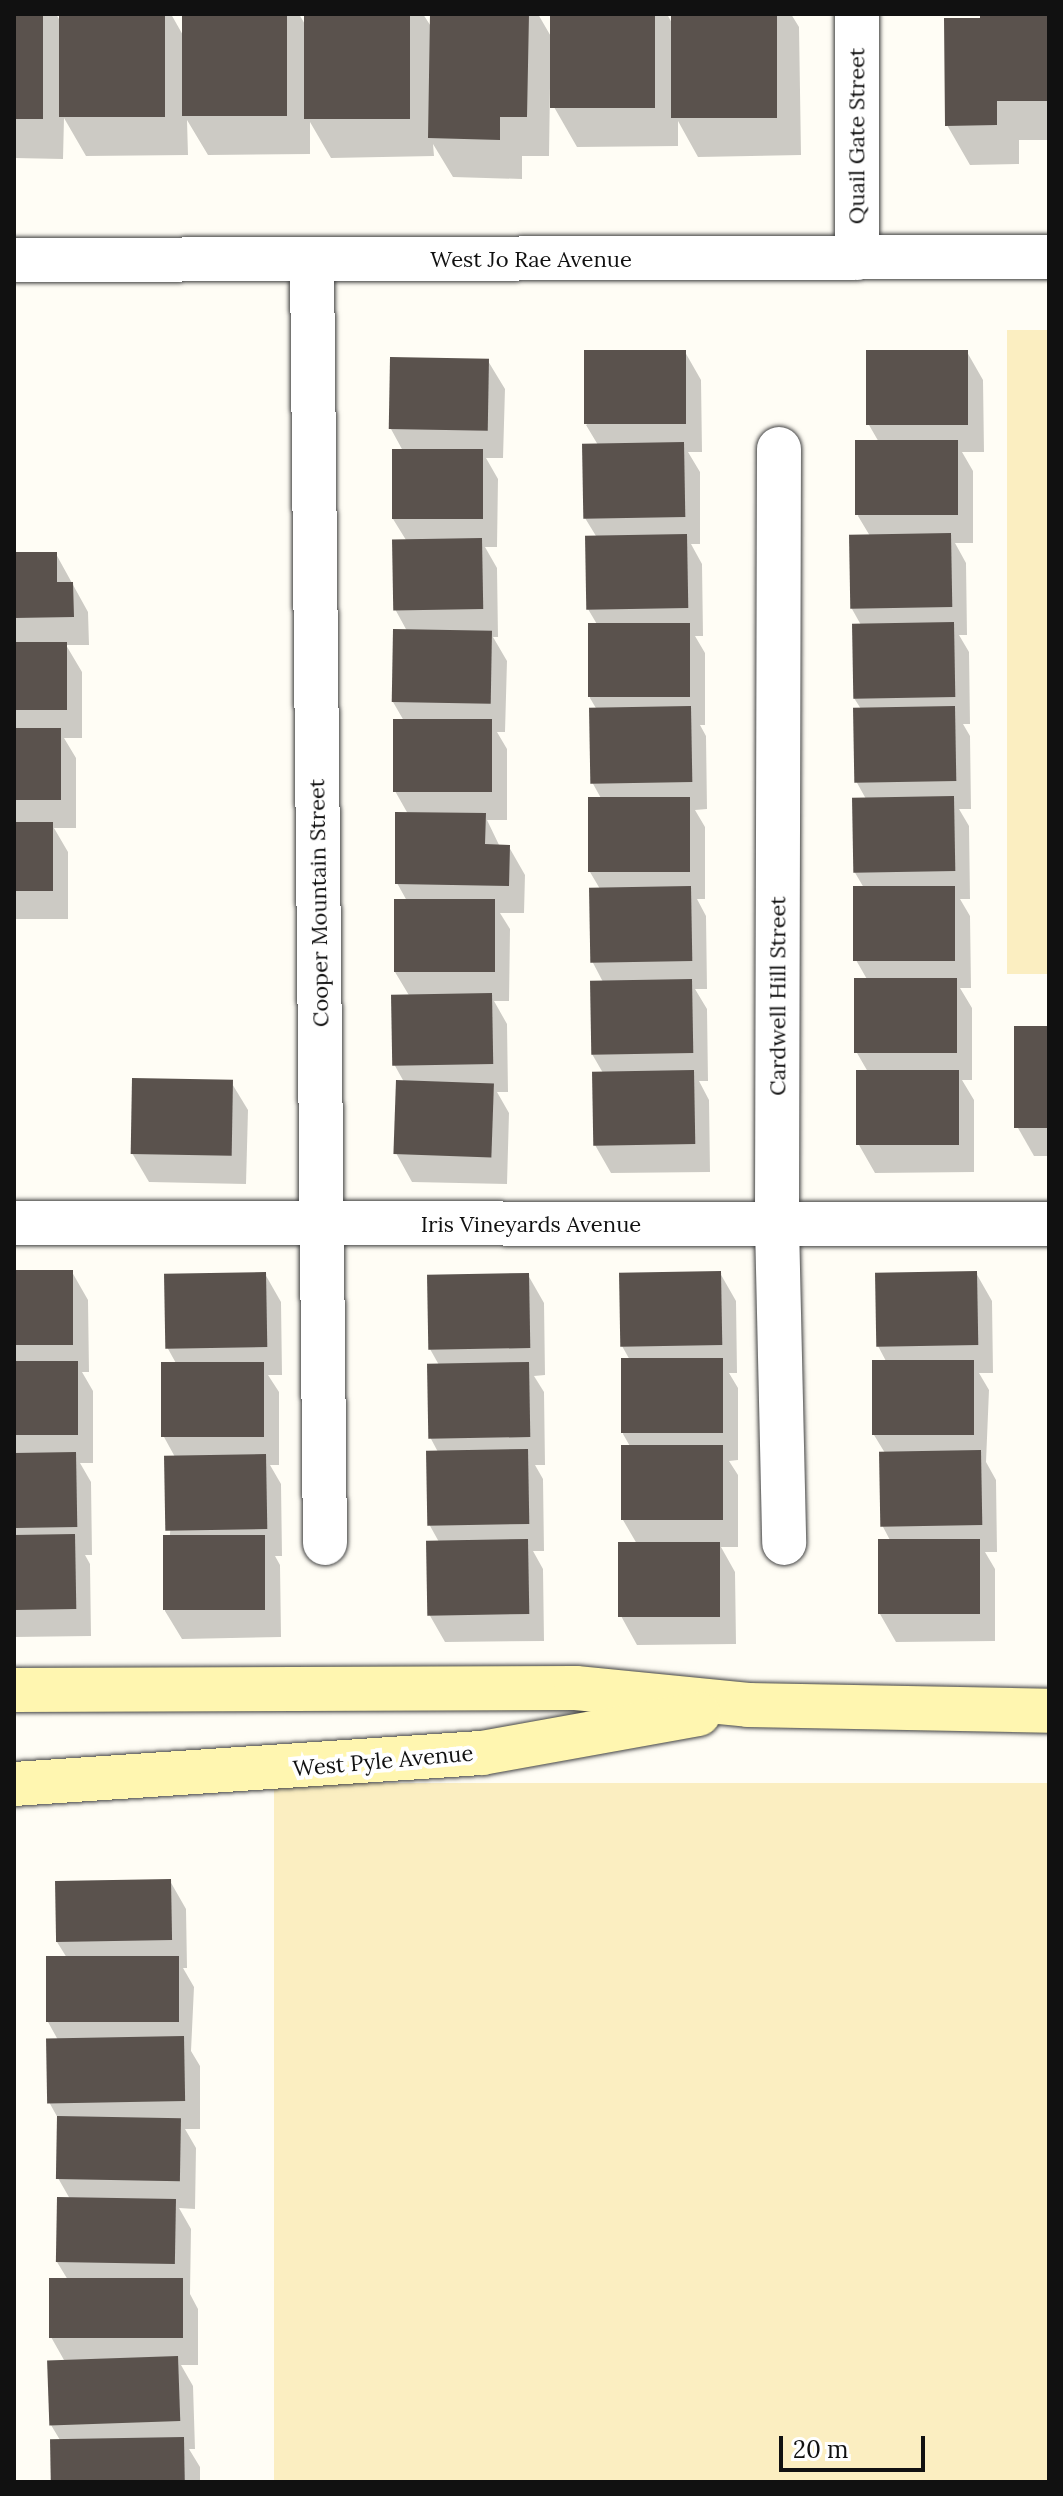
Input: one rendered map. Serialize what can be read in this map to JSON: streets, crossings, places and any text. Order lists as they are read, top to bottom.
{
  "streets": {
    "street": [
      "Quail Gate Street",
      "West Jo Rae Avenue",
      "Cooper Mountain Street",
      "Cardwell Hill Street",
      "Iris Vineyards Avenue",
      "West Pyle Avenue"
    ]
  },
  "crossings": [
    ["Quail Gate Street", "West Jo Rae Avenue"],
    ["West Jo Rae Avenue", "Cooper Mountain Street"],
    ["Cooper Mountain Street", "Iris Vineyards Avenue"],
    ["Cardwell Hill Street", "Iris Vineyards Avenue"]
  ],
  "scale_bar": "20 m"
}
